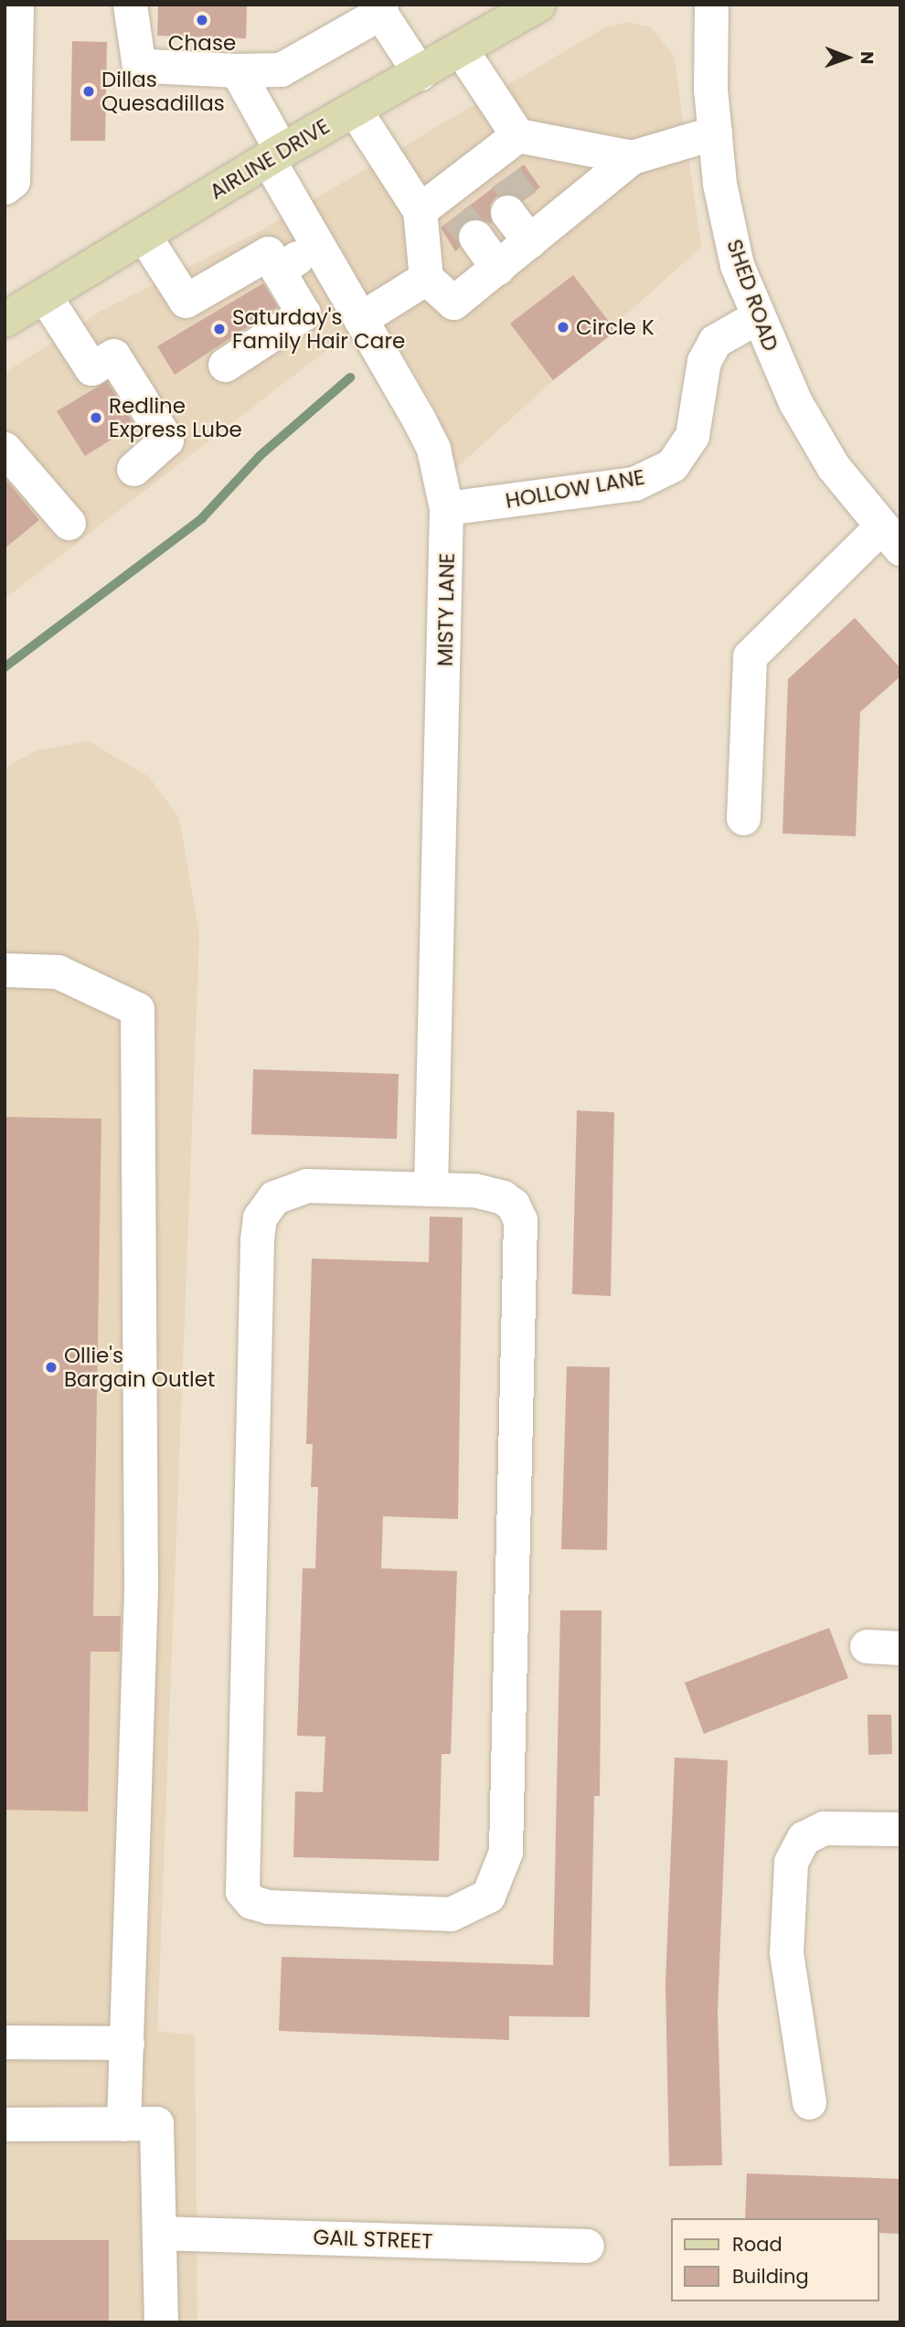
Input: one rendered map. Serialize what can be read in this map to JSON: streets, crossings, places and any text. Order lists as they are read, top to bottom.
{
  "streets": {
    "main road": ["AIRLINE DRIVE"],
    "street": [
      "SHED ROAD",
      "HOLLOW LANE",
      "MISTY LANE",
      "GAIL STREET"
    ]
  },
  "crossings": [
    ["AIRLINE DRIVE", "MISTY LANE"],
    ["SHED ROAD", "HOLLOW LANE"],
    ["HOLLOW LANE", "MISTY LANE"]
  ],
  "places": [
    "Chase",
    "Dillas Quesadillas",
    "Circle K",
    "Saturday's Family Hair Care",
    "Redline Express Lube",
    "Ollie's Bargain Outlet"
  ],
  "legend": ["Road", "Building"],
  "north": "right"
}
